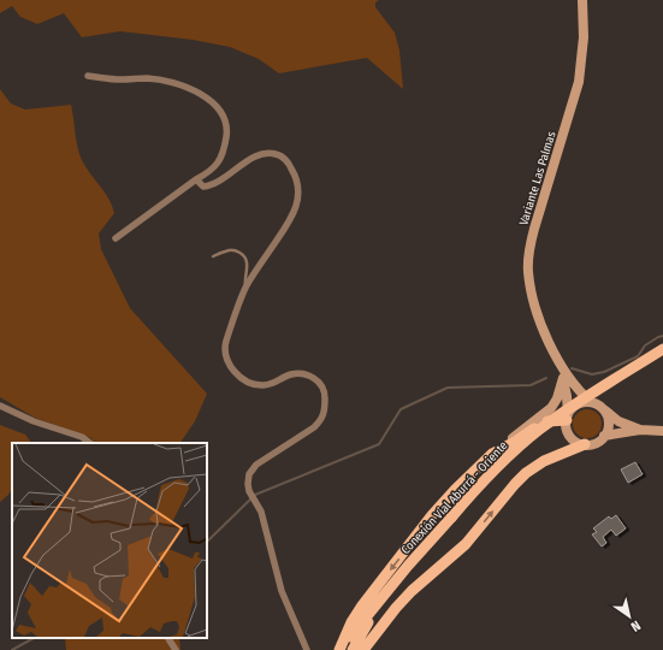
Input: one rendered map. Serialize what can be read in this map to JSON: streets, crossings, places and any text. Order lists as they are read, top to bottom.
{
  "streets": {
    "main road": ["Variante Las Palmas", "Conexión Vial Aburrá - Oriente"]
  },
  "north": "bottom right"
}
